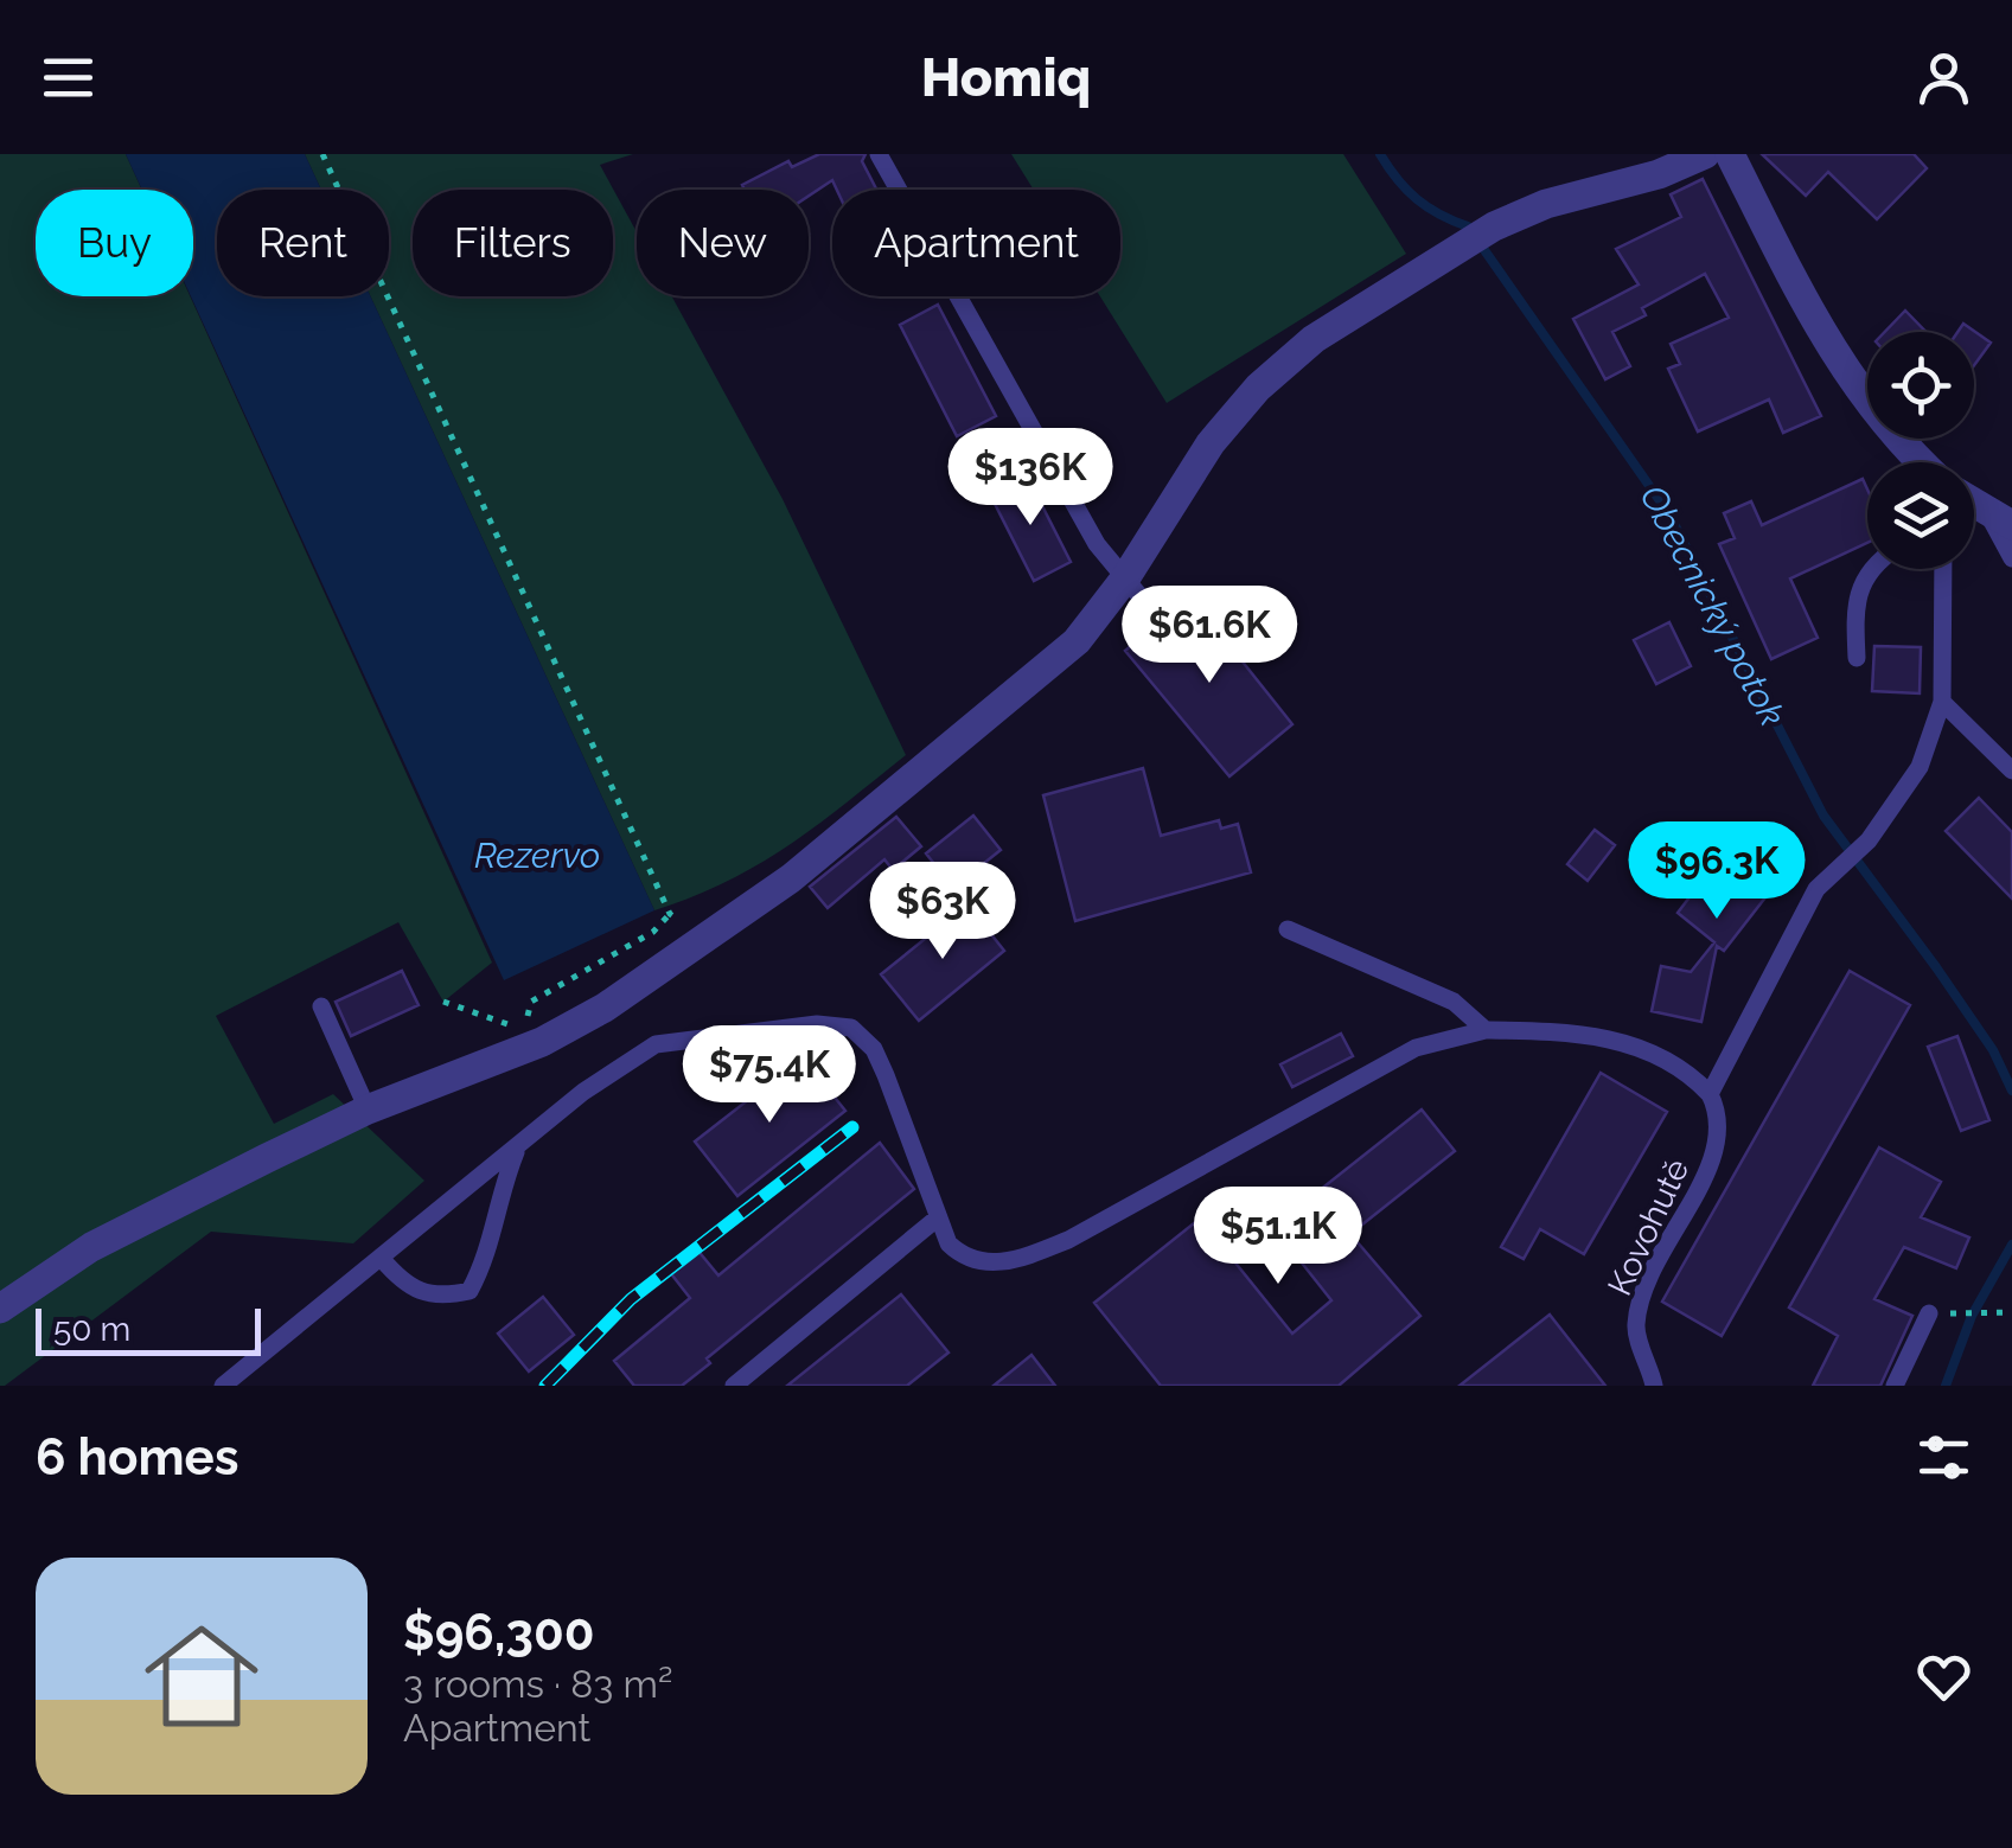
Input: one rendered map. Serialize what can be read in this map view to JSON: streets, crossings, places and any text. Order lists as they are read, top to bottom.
{
  "streets": {
    "lane": ["Kovohutě"]
  },
  "water": ["Obecnický potok", "Rezervo"],
  "scale_bar": "50 m",
  "page": {
    "header": "Homiq",
    "chip": [
      "Buy",
      "Rent",
      "Filters",
      "New",
      "Apartment"
    ],
    "price": [
      "$136K",
      "$61.6K",
      "$96.3K",
      "$63K",
      "$75.4K",
      "$51.1K"
    ],
    "scale": "50 m",
    "heading": "6 homes",
    "list": [
      {
        "name": "$96,300",
        "note": "3 rooms · 83 m² · Apartment"
      }
    ]
  }
}
